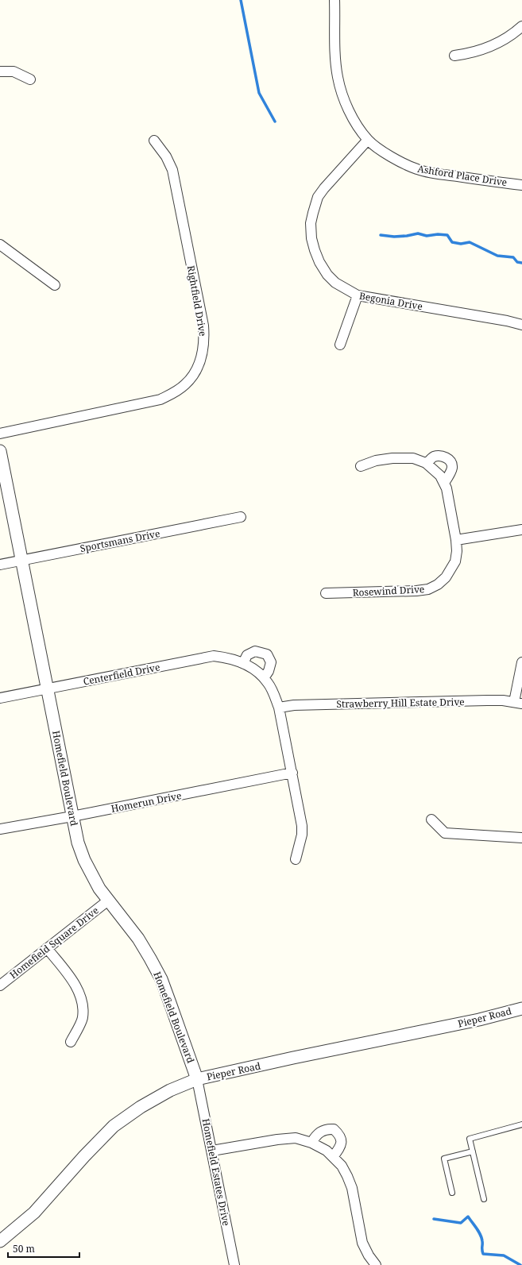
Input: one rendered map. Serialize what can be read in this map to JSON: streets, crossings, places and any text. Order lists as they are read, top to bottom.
{
  "streets": {
    "street": [
      "Ashford Place Drive",
      "Rightfield Drive",
      "Begonia Drive",
      "Sportsmans Drive",
      "Rosewind Drive",
      "Centerfield Drive",
      "Strawberry Hill Estate Drive",
      "Homefield Boulevard",
      "Homerun Drive",
      "Homefield Square Drive",
      "Pieper Road",
      "Homefield Estates Drive"
    ]
  },
  "crossings": [
    ["Ashford Place Drive", "Begonia Drive"],
    ["Sportsmans Drive", "Homefield Boulevard"],
    ["Centerfield Drive", "Strawberry Hill Estate Drive"],
    ["Centerfield Drive", "Homefield Boulevard"],
    ["Centerfield Drive", "Homerun Drive"],
    ["Homefield Boulevard", "Homerun Drive"],
    ["Homefield Boulevard", "Homefield Square Drive"],
    ["Homefield Boulevard", "Pieper Road"],
    ["Homefield Boulevard", "Homefield Estates Drive"],
    ["Pieper Road", "Homefield Estates Drive"]
  ],
  "scale_bar": "50 m"
}
